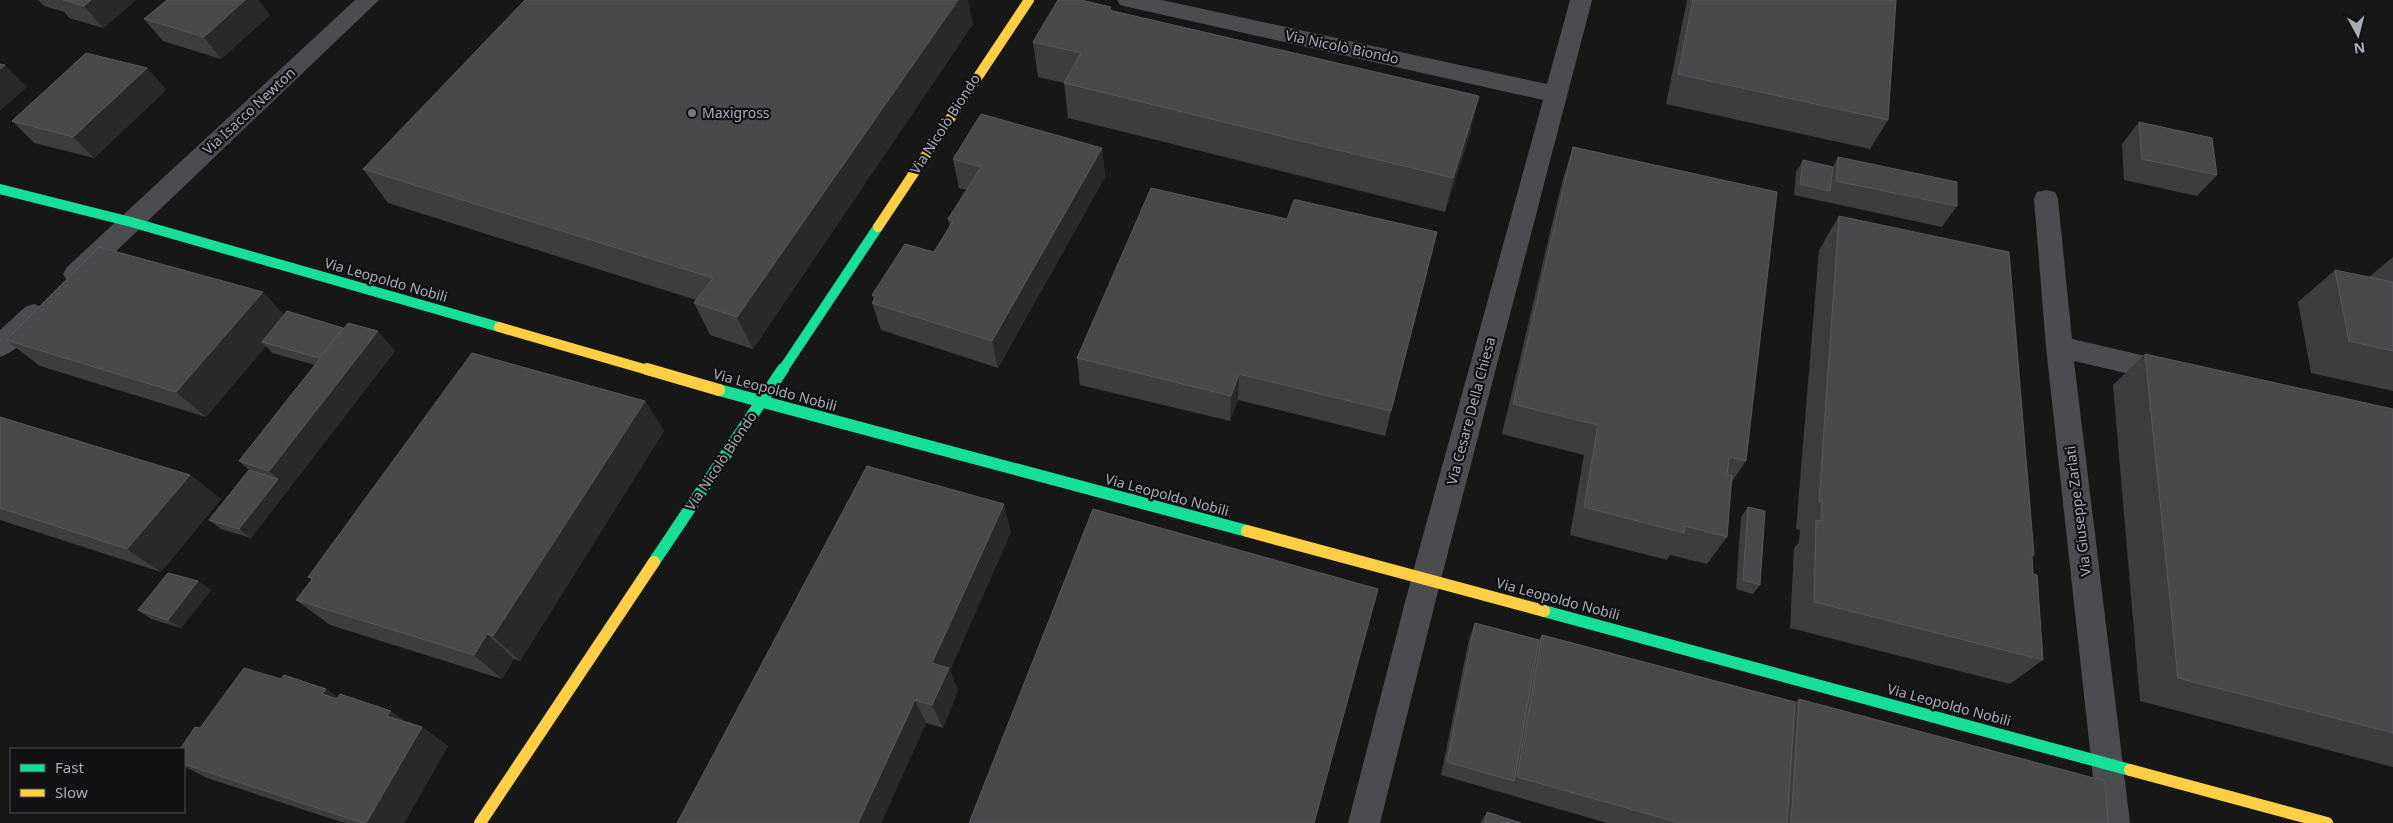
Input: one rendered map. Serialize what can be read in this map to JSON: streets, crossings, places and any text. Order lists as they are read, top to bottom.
{
  "streets": {
    "street": [
      "Via Nicolò Biondo",
      "Via Isacco Newton",
      "Via Leopoldo Nobili",
      "Via Cesare Della Chiesa",
      "Via Giuseppe Zarlati"
    ]
  },
  "crossings": [
    ["Via Nicolò Biondo", "Via Leopoldo Nobili"],
    ["Via Nicolò Biondo", "Via Cesare Della Chiesa"],
    ["Via Isacco Newton", "Via Leopoldo Nobili"],
    ["Via Leopoldo Nobili", "Via Cesare Della Chiesa"],
    ["Via Leopoldo Nobili", "Via Giuseppe Zarlati"]
  ],
  "places": ["Maxigross"],
  "legend": ["Fast", "Slow"],
  "north": "bottom"
}
